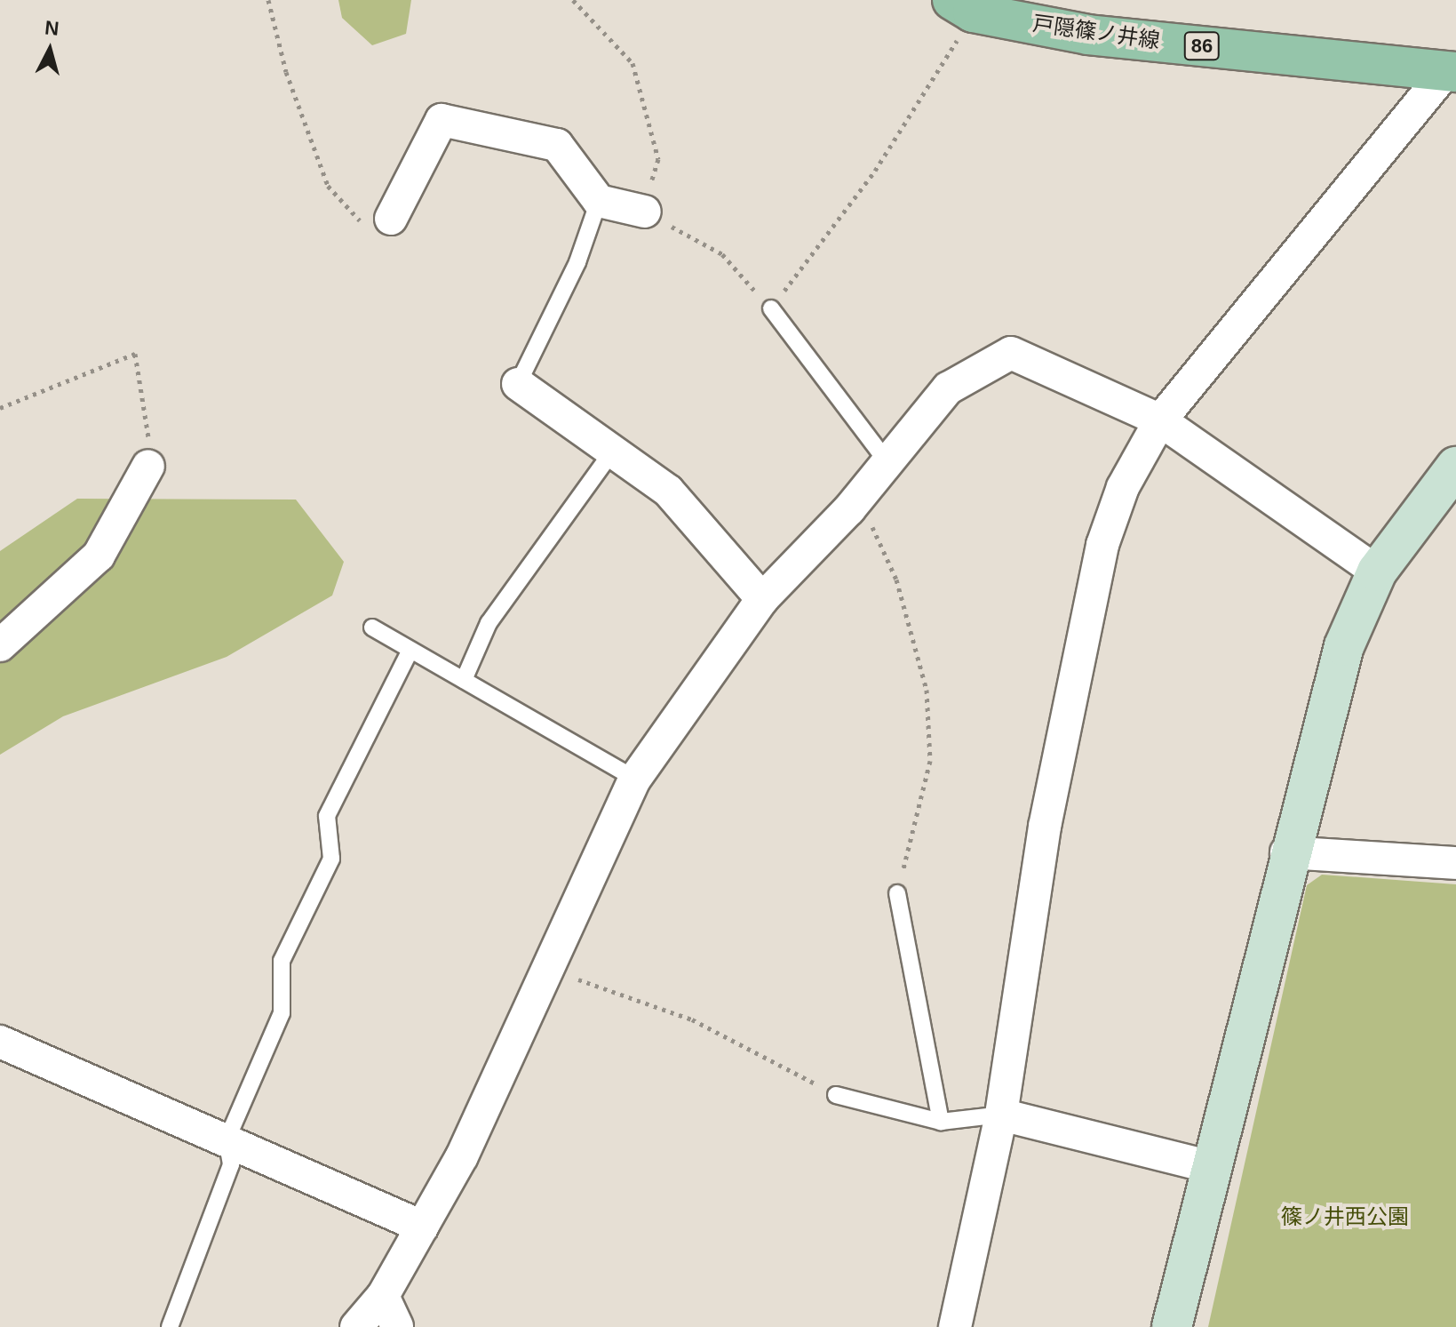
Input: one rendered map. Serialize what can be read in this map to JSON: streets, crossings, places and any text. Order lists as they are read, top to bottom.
{
  "streets": {
    "main road": ["戸隠篠ノ井線", "86"]
  },
  "parks": ["篠ノ井西公園"],
  "north": "top"
}
